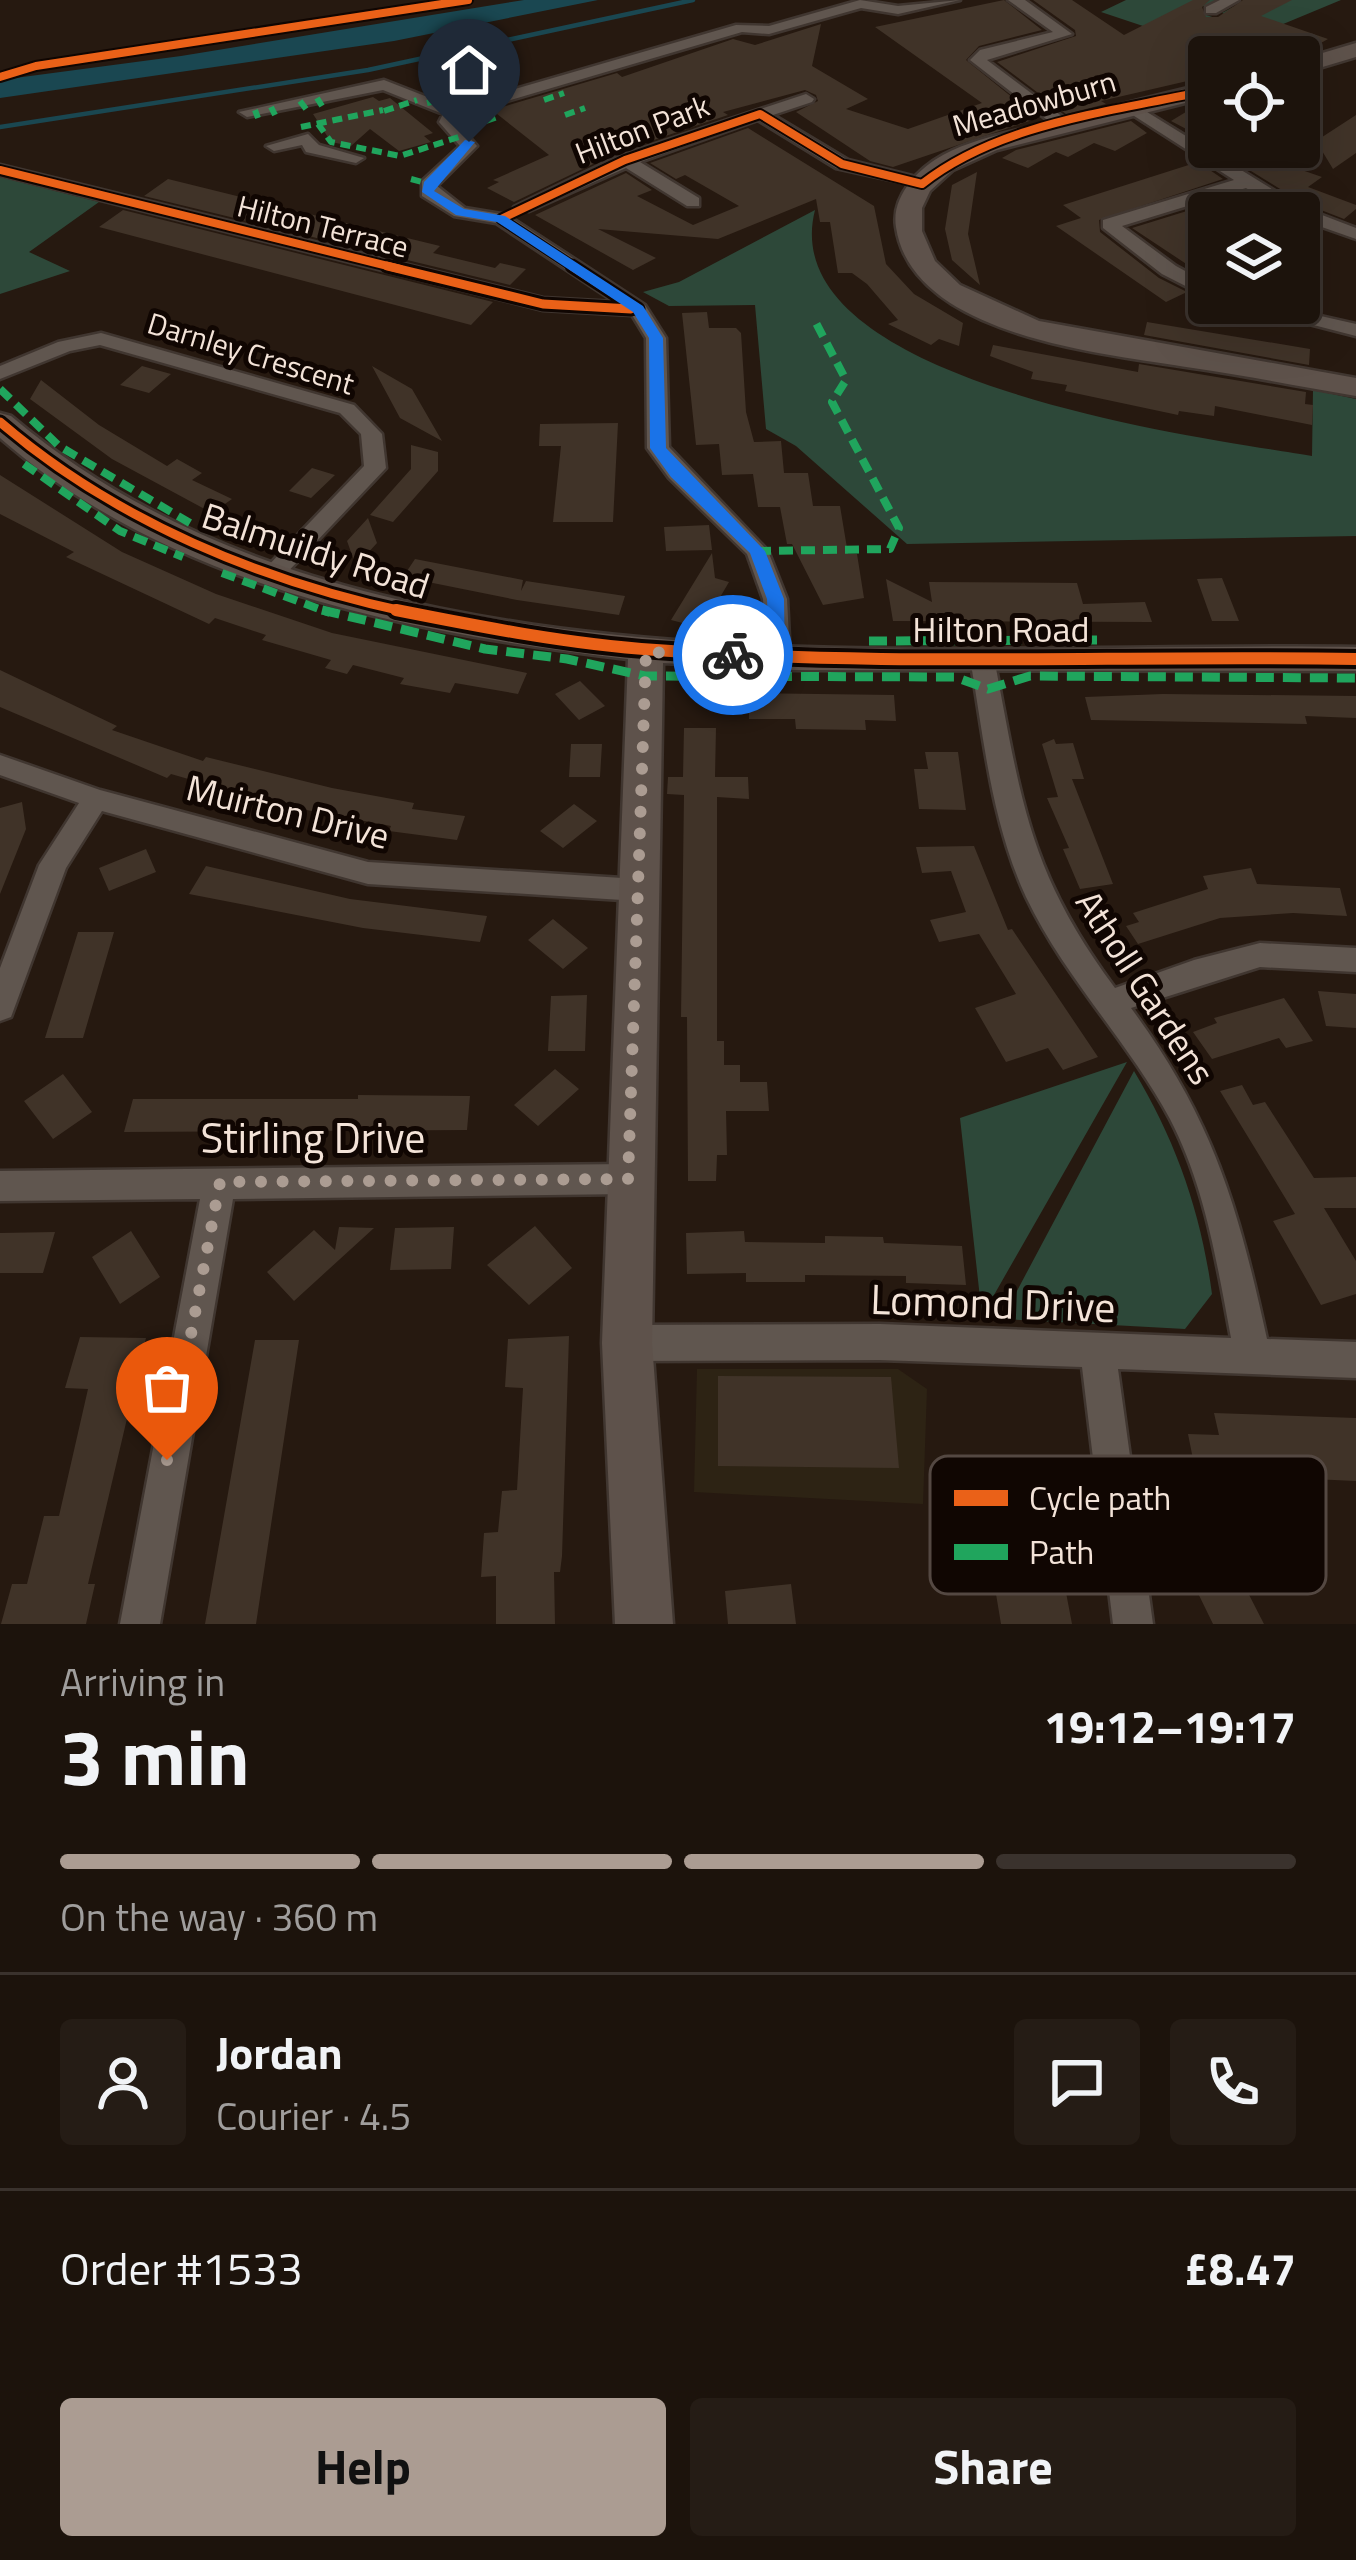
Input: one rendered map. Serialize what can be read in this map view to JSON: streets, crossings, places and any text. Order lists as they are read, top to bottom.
{
  "streets": {
    "street": [
      "Meadowburn",
      "Hilton Park",
      "Hilton Terrace",
      "Darnley Crescent",
      "Balmuildy Road",
      "Hilton Road",
      "Muirton Drive",
      "Atholl Gardens",
      "Stirling Drive",
      "Lomond Drive"
    ]
  },
  "crossings": [
    ["Darnley Crescent", "Balmuildy Road"],
    ["Balmuildy Road", "Hilton Road"],
    ["Hilton Road", "Atholl Gardens"],
    ["Atholl Gardens", "Lomond Drive"]
  ],
  "legend": ["Cycle path", "Path"],
  "page": {
    "heading": ["3 min", "Arriving in", "19:12–19:17"],
    "panel": [
      "Jordan",
      "Courier · 4.5",
      "Order #1533",
      "£8.47"
    ],
    "bar": "On the way · 360 m",
    "buttons": ["Help", "Share"]
  }
}
